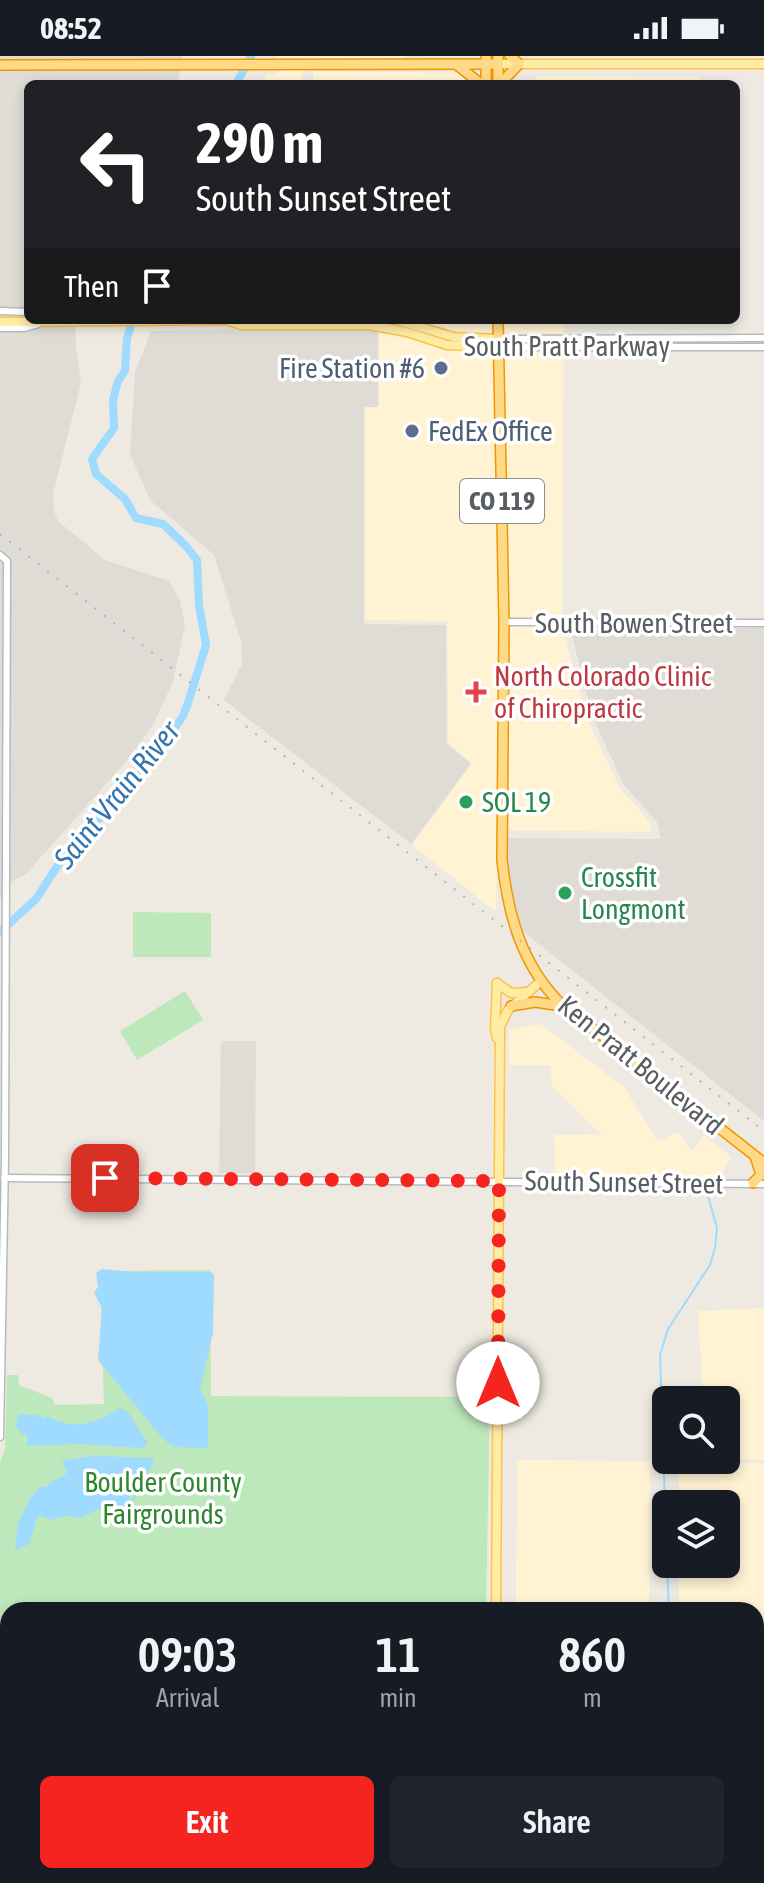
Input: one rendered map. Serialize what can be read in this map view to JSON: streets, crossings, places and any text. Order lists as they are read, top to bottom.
{
  "streets": {
    "highway": ["CO 119", "Ken Pratt Boulevard"],
    "main road": ["South Pratt Parkway"],
    "street": ["South Bowen Street", "South Sunset Street"]
  },
  "crossings": [
    ["South Pratt Parkway", "Ken Pratt Boulevard"],
    ["South Bowen Street", "Ken Pratt Boulevard"]
  ],
  "water": ["Saint Vrain River"],
  "parks": ["Boulder County Fairgrounds"],
  "places": {
    "other": [
      "Fire Station #6",
      "FedEx Office",
      "SOL 19",
      "Crossfit Longmont"
    ],
    "health": ["North Colorado Clinic of Chiropractic"]
  },
  "page": {
    "status": "08:52",
    "turn": ["290 m", "South Sunset Street"],
    "then": "Then",
    "eta": [
      "09:03",
      "Arrival",
      "11",
      "min",
      "860",
      "m"
    ],
    "buttons": ["Exit", "Share"]
  }
}
